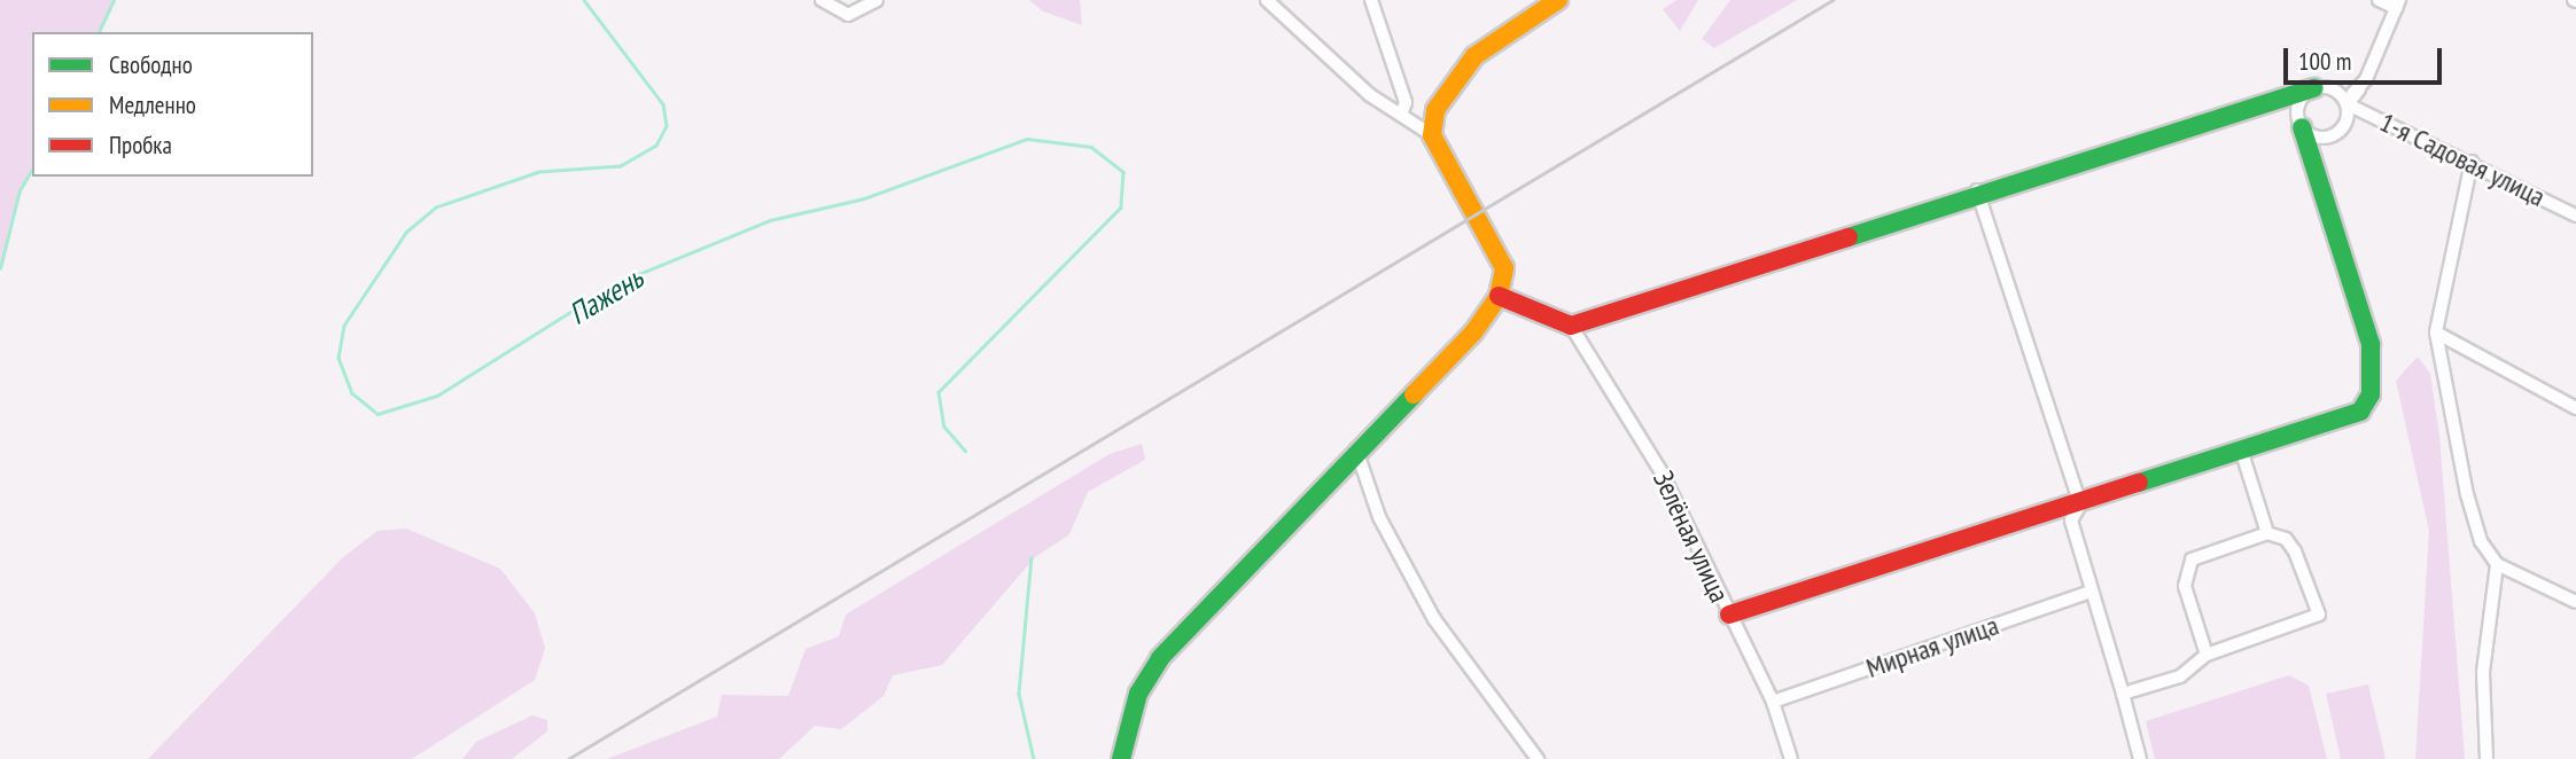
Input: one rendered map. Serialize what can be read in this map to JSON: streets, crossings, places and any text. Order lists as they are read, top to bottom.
{
  "streets": {
    "street": ["1-я Садовая улица", "Зелёная улица", "Мирная улица"]
  },
  "crossings": [
    ["Зелёная улица", "Мирная улица"]
  ],
  "water": ["Пажень"],
  "legend": ["Свободно", "Медленно", "Пробка"],
  "scale_bar": "100 m"
}
